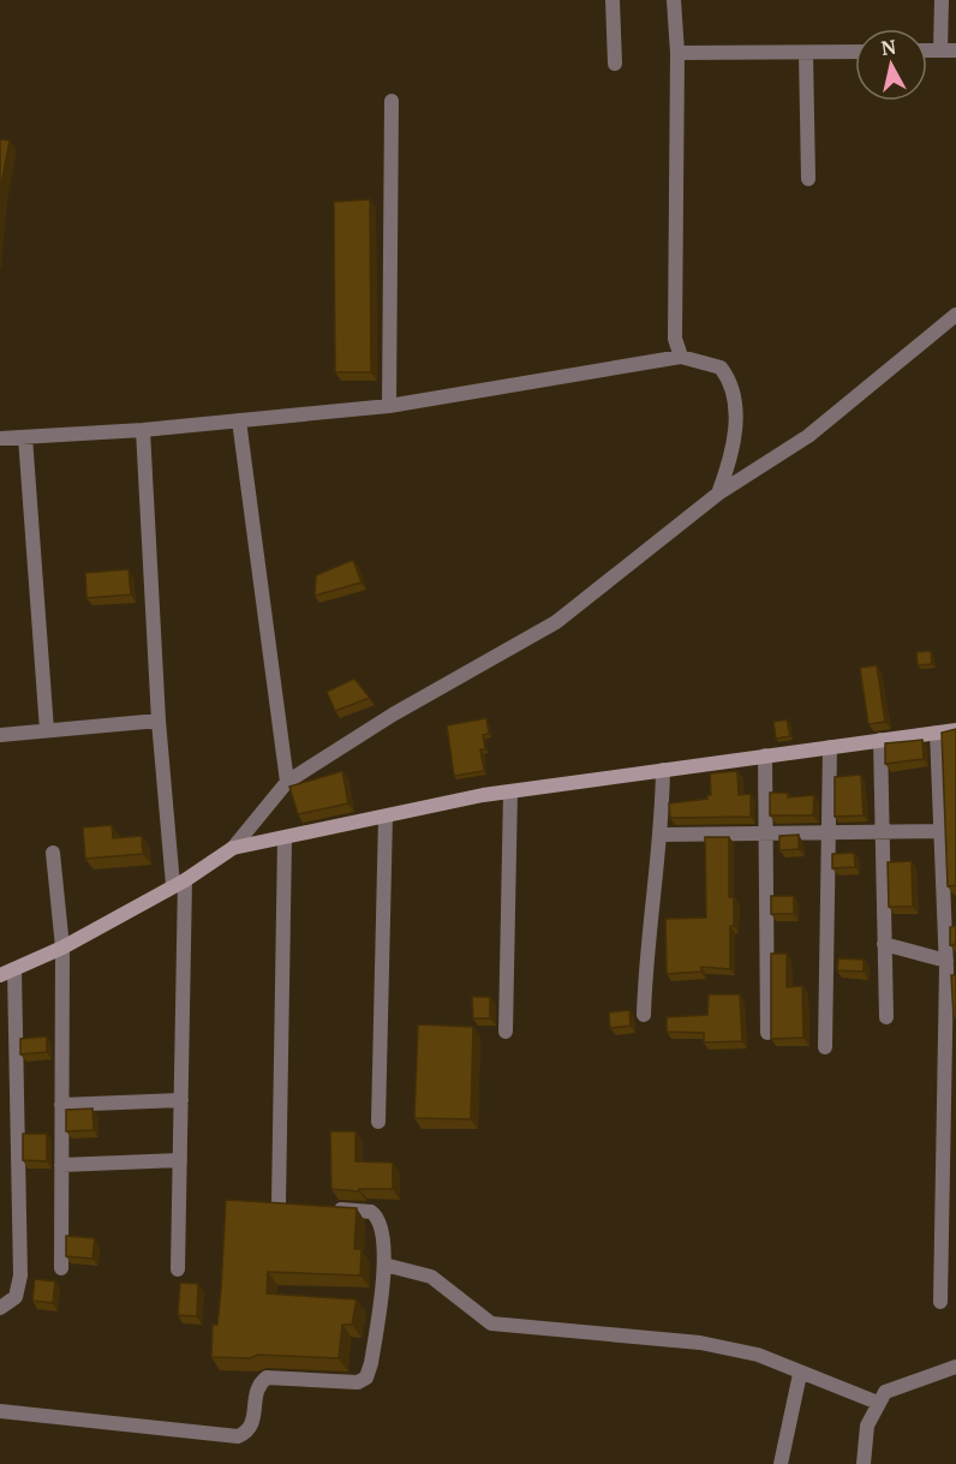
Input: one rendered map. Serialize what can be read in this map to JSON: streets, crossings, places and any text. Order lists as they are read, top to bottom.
{
  "north": "top"
}
